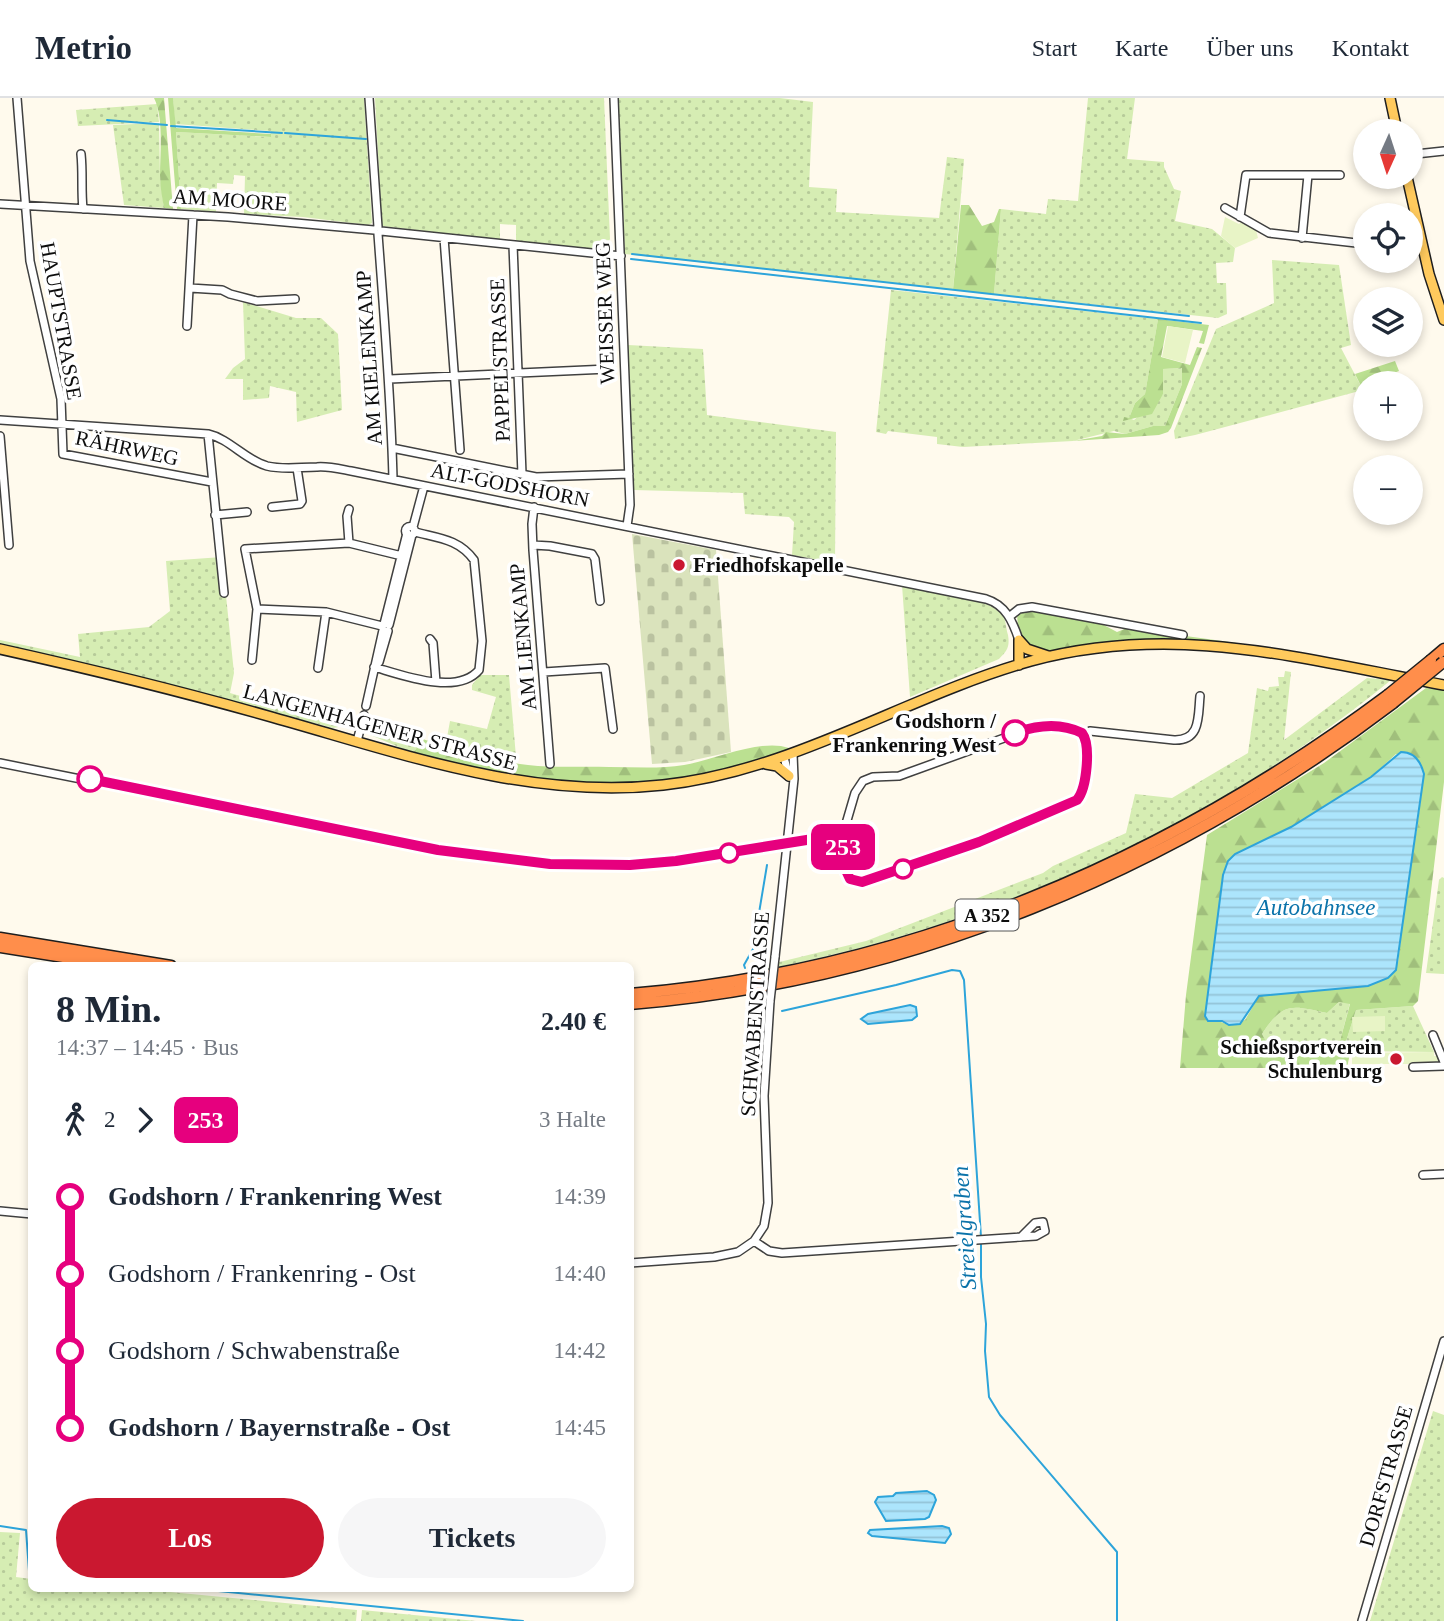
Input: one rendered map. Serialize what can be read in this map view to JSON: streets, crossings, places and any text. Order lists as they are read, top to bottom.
{
  "streets": {
    "highway": ["A 352"],
    "main road": ["LANGENHAGENER STRASSE"],
    "street": [
      "AM MOORE",
      "WEISSER WEG",
      "HAUPTSTRASSE",
      "AM KIELENKAMP",
      "PAPPELSTRASSE",
      "RÄHRWEG",
      "ALT-GODSHORN",
      "AM LIENKAMP",
      "SCHWABENSTRASSE",
      "DORFSTRASSE"
    ]
  },
  "crossings": [
    ["AM MOORE", "WEISSER WEG"],
    ["AM MOORE", "HAUPTSTRASSE"],
    ["AM MOORE", "AM KIELENKAMP"],
    ["AM MOORE", "PAPPELSTRASSE"],
    ["WEISSER WEG", "ALT-GODSHORN"],
    ["HAUPTSTRASSE", "RÄHRWEG"],
    ["HAUPTSTRASSE", "ALT-GODSHORN"],
    ["AM KIELENKAMP", "ALT-GODSHORN"],
    ["RÄHRWEG", "ALT-GODSHORN"],
    ["ALT-GODSHORN", "AM LIENKAMP"],
    ["LANGENHAGENER STRASSE", "SCHWABENSTRASSE"]
  ],
  "water": ["Autobahnsee", "Streielgraben"],
  "places": ["Friedhofskapelle", "Godshorn / Frankenring West", "Schießsportverein Schulenburg"],
  "lines": ["bus line 253"],
  "north": "bottom",
  "page": {
    "header": "Metrio",
    "nav": [
      "Start",
      "Karte",
      "Über uns",
      "Kontakt"
    ],
    "on_map": "253",
    "map_buttons": ["+", "−"],
    "heading": ["8 Min.", "14:37 – 14:45 · Bus", "2.40 €"],
    "legs": ["2", "253", "3 Halte"],
    "list": [
      {
        "name": "Godshorn / Frankenring West",
        "value": "14:39"
      },
      {
        "name": "Godshorn / Frankenring - Ost",
        "value": "14:40"
      },
      {
        "name": "Godshorn / Schwabenstraße",
        "value": "14:42"
      },
      {
        "name": "Godshorn / Bayernstraße - Ost",
        "value": "14:45"
      }
    ],
    "buttons": ["Los", "Tickets"]
  }
}
